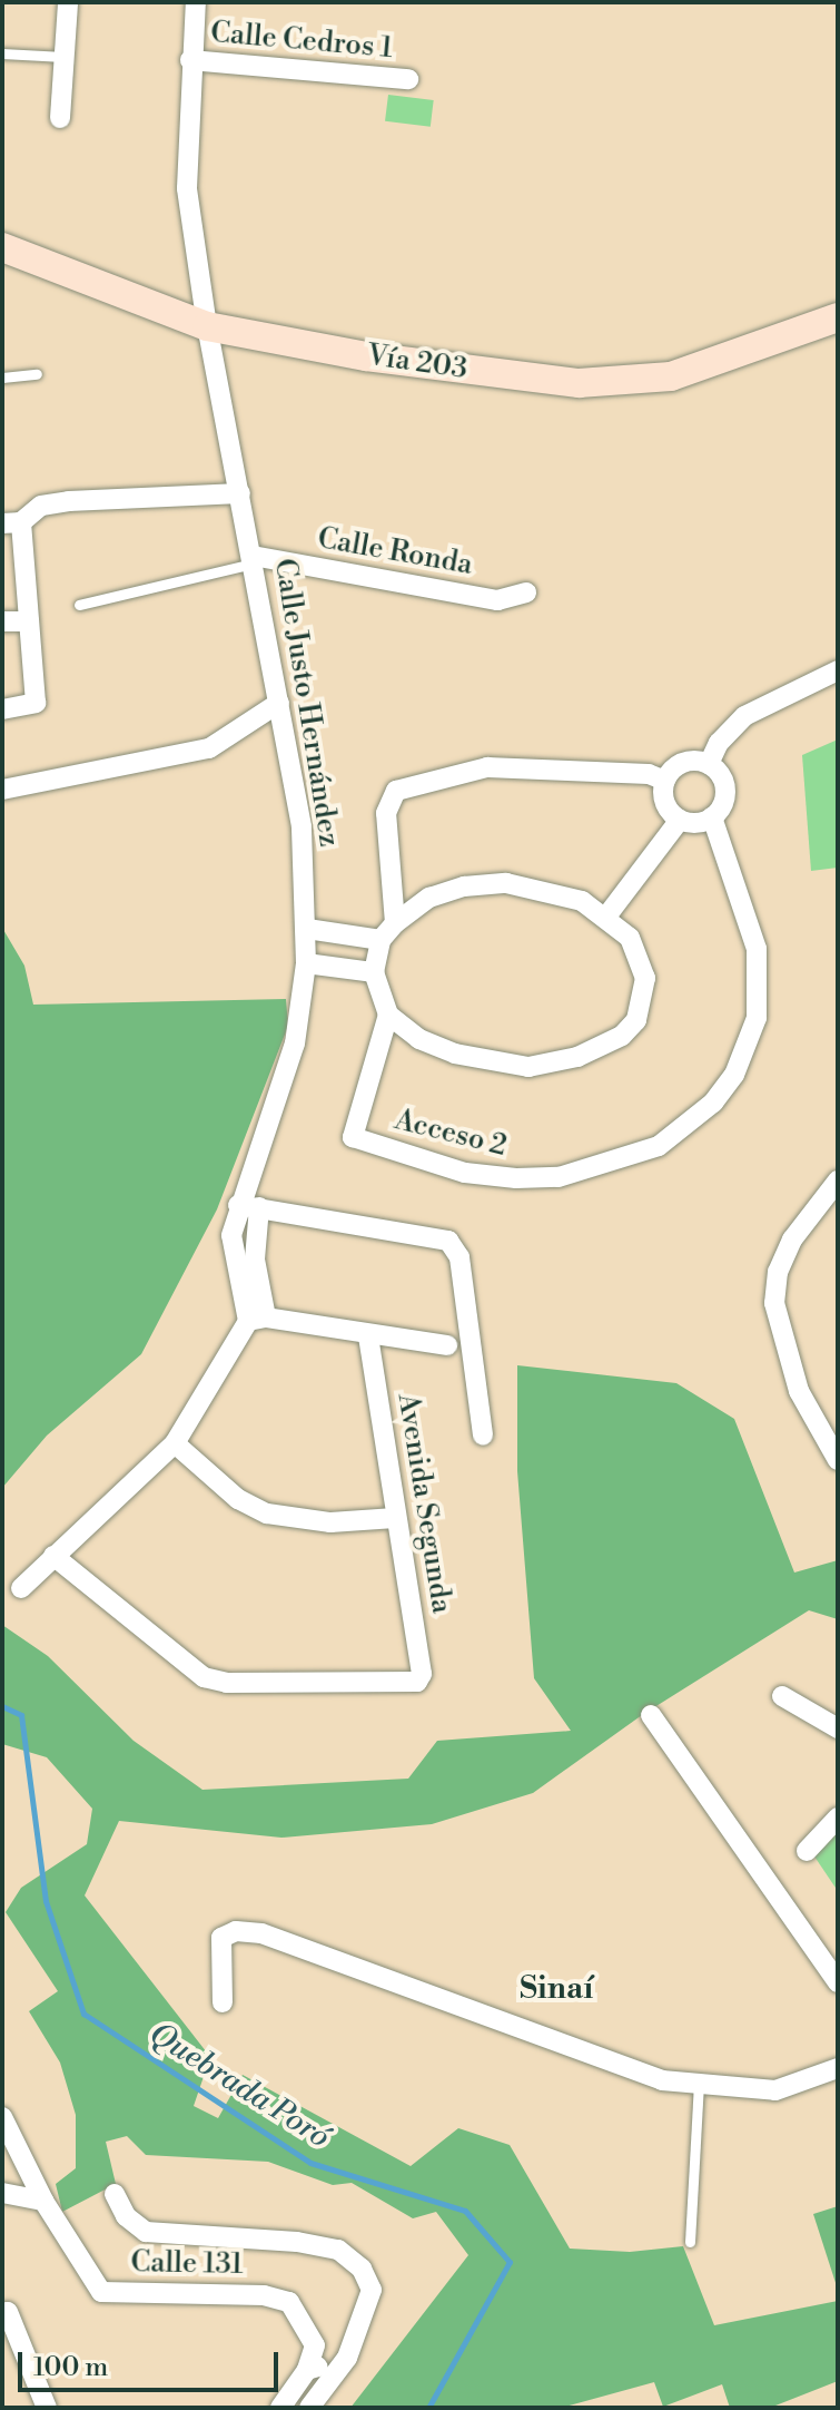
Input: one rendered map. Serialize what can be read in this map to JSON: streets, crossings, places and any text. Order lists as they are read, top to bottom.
{
  "streets": {
    "main road": ["Vía 203"],
    "street": [
      "Calle Cedros 1",
      "Calle Ronda",
      "Calle Justo Hernández",
      "Acceso 2",
      "Avenida Segunda",
      "Calle 131"
    ]
  },
  "crossings": [
    ["Calle Cedros 1", "Calle Justo Hernández"],
    ["Vía 203", "Calle Justo Hernández"],
    ["Calle Ronda", "Calle Justo Hernández"]
  ],
  "districts": ["Sinaí"],
  "water": ["Quebrada Poró"],
  "scale_bar": "100 m"
}
